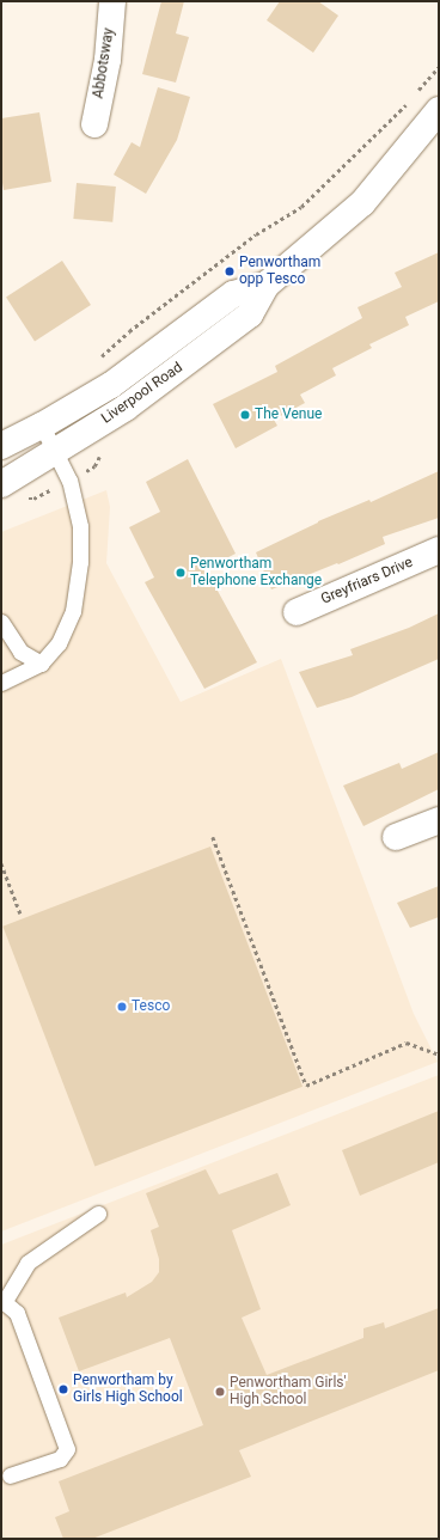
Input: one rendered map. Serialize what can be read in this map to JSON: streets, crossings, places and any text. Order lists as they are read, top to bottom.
{
  "streets": {
    "street": ["Abbotsway", "Liverpool Road", "Greyfriars Drive"]
  },
  "places": [
    "Penwortham opp Tesco",
    "The Venue",
    "Penwortham Telephone Exchange",
    "Tesco",
    "Penwortham by Girls High School",
    "Penwortham Girls' High School"
  ]
}
